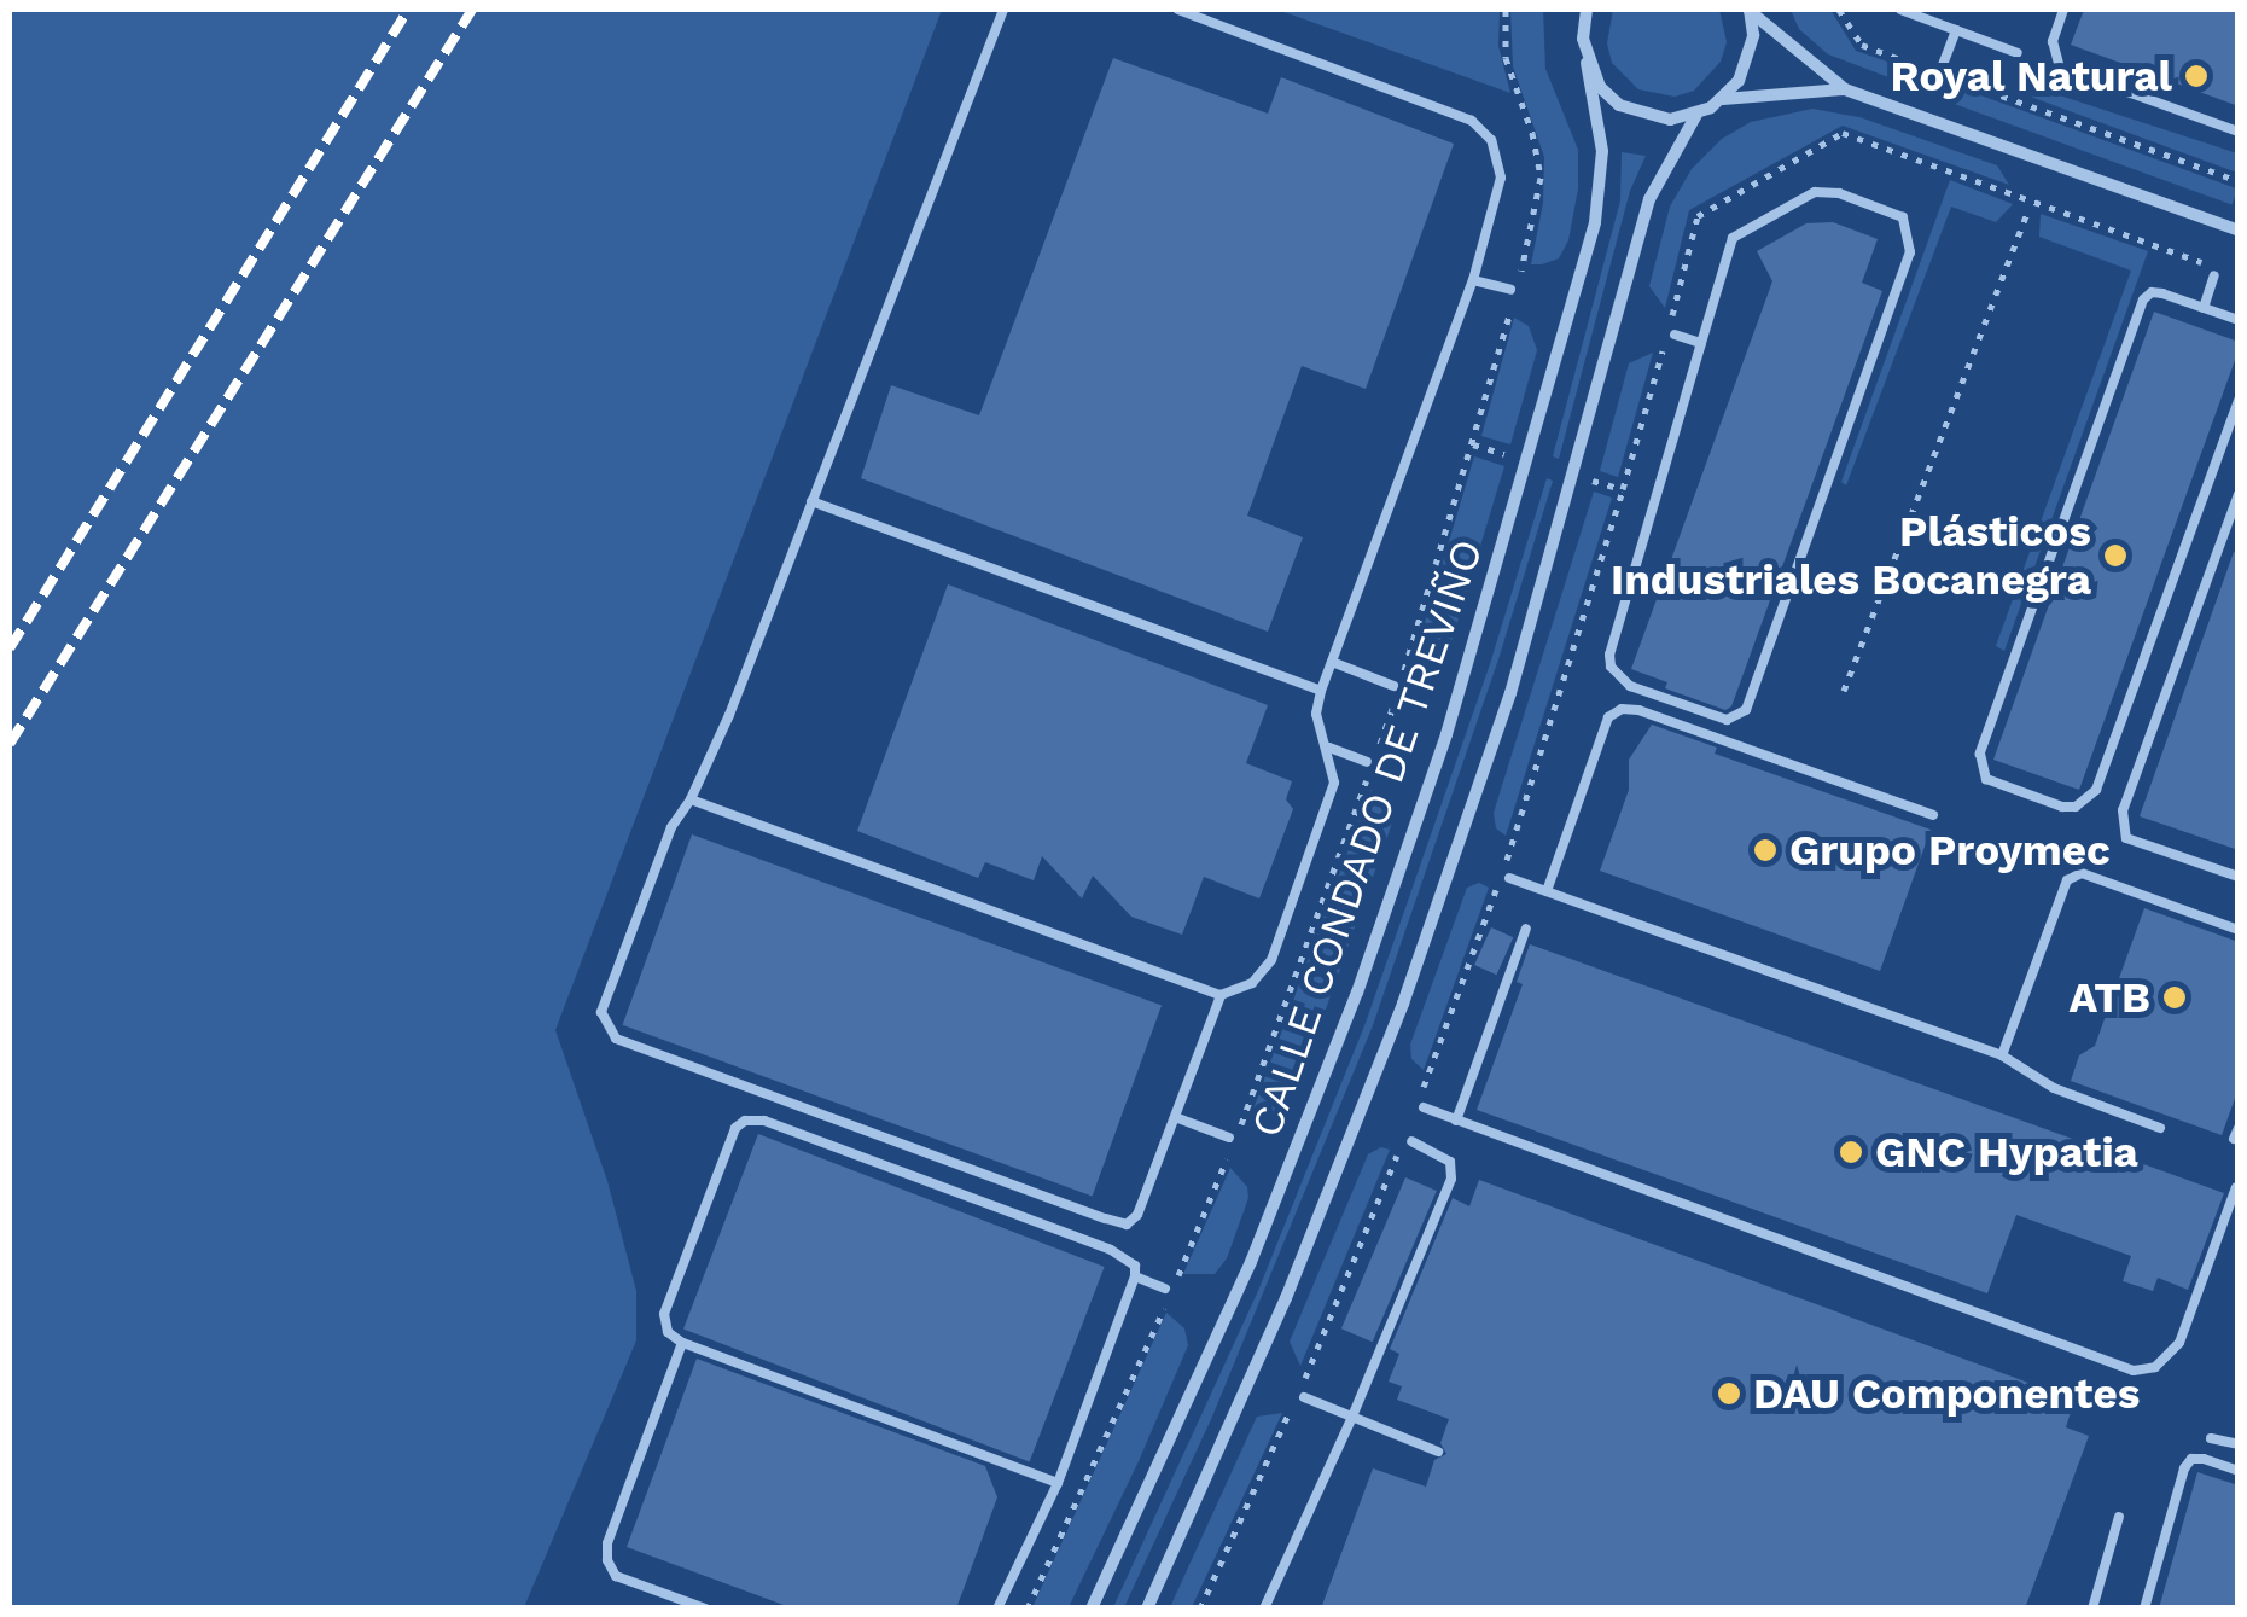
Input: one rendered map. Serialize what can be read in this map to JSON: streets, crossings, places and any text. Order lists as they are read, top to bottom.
{
  "streets": {
    "street": ["CALLE CONDADO DE TREVIÑO"]
  },
  "places": [
    "Royal Natural",
    "Plásticos Industriales Bocanegra",
    "Grupo Proymec",
    "ATB",
    "GNC Hypatia",
    "DAU Componentes"
  ]
}
